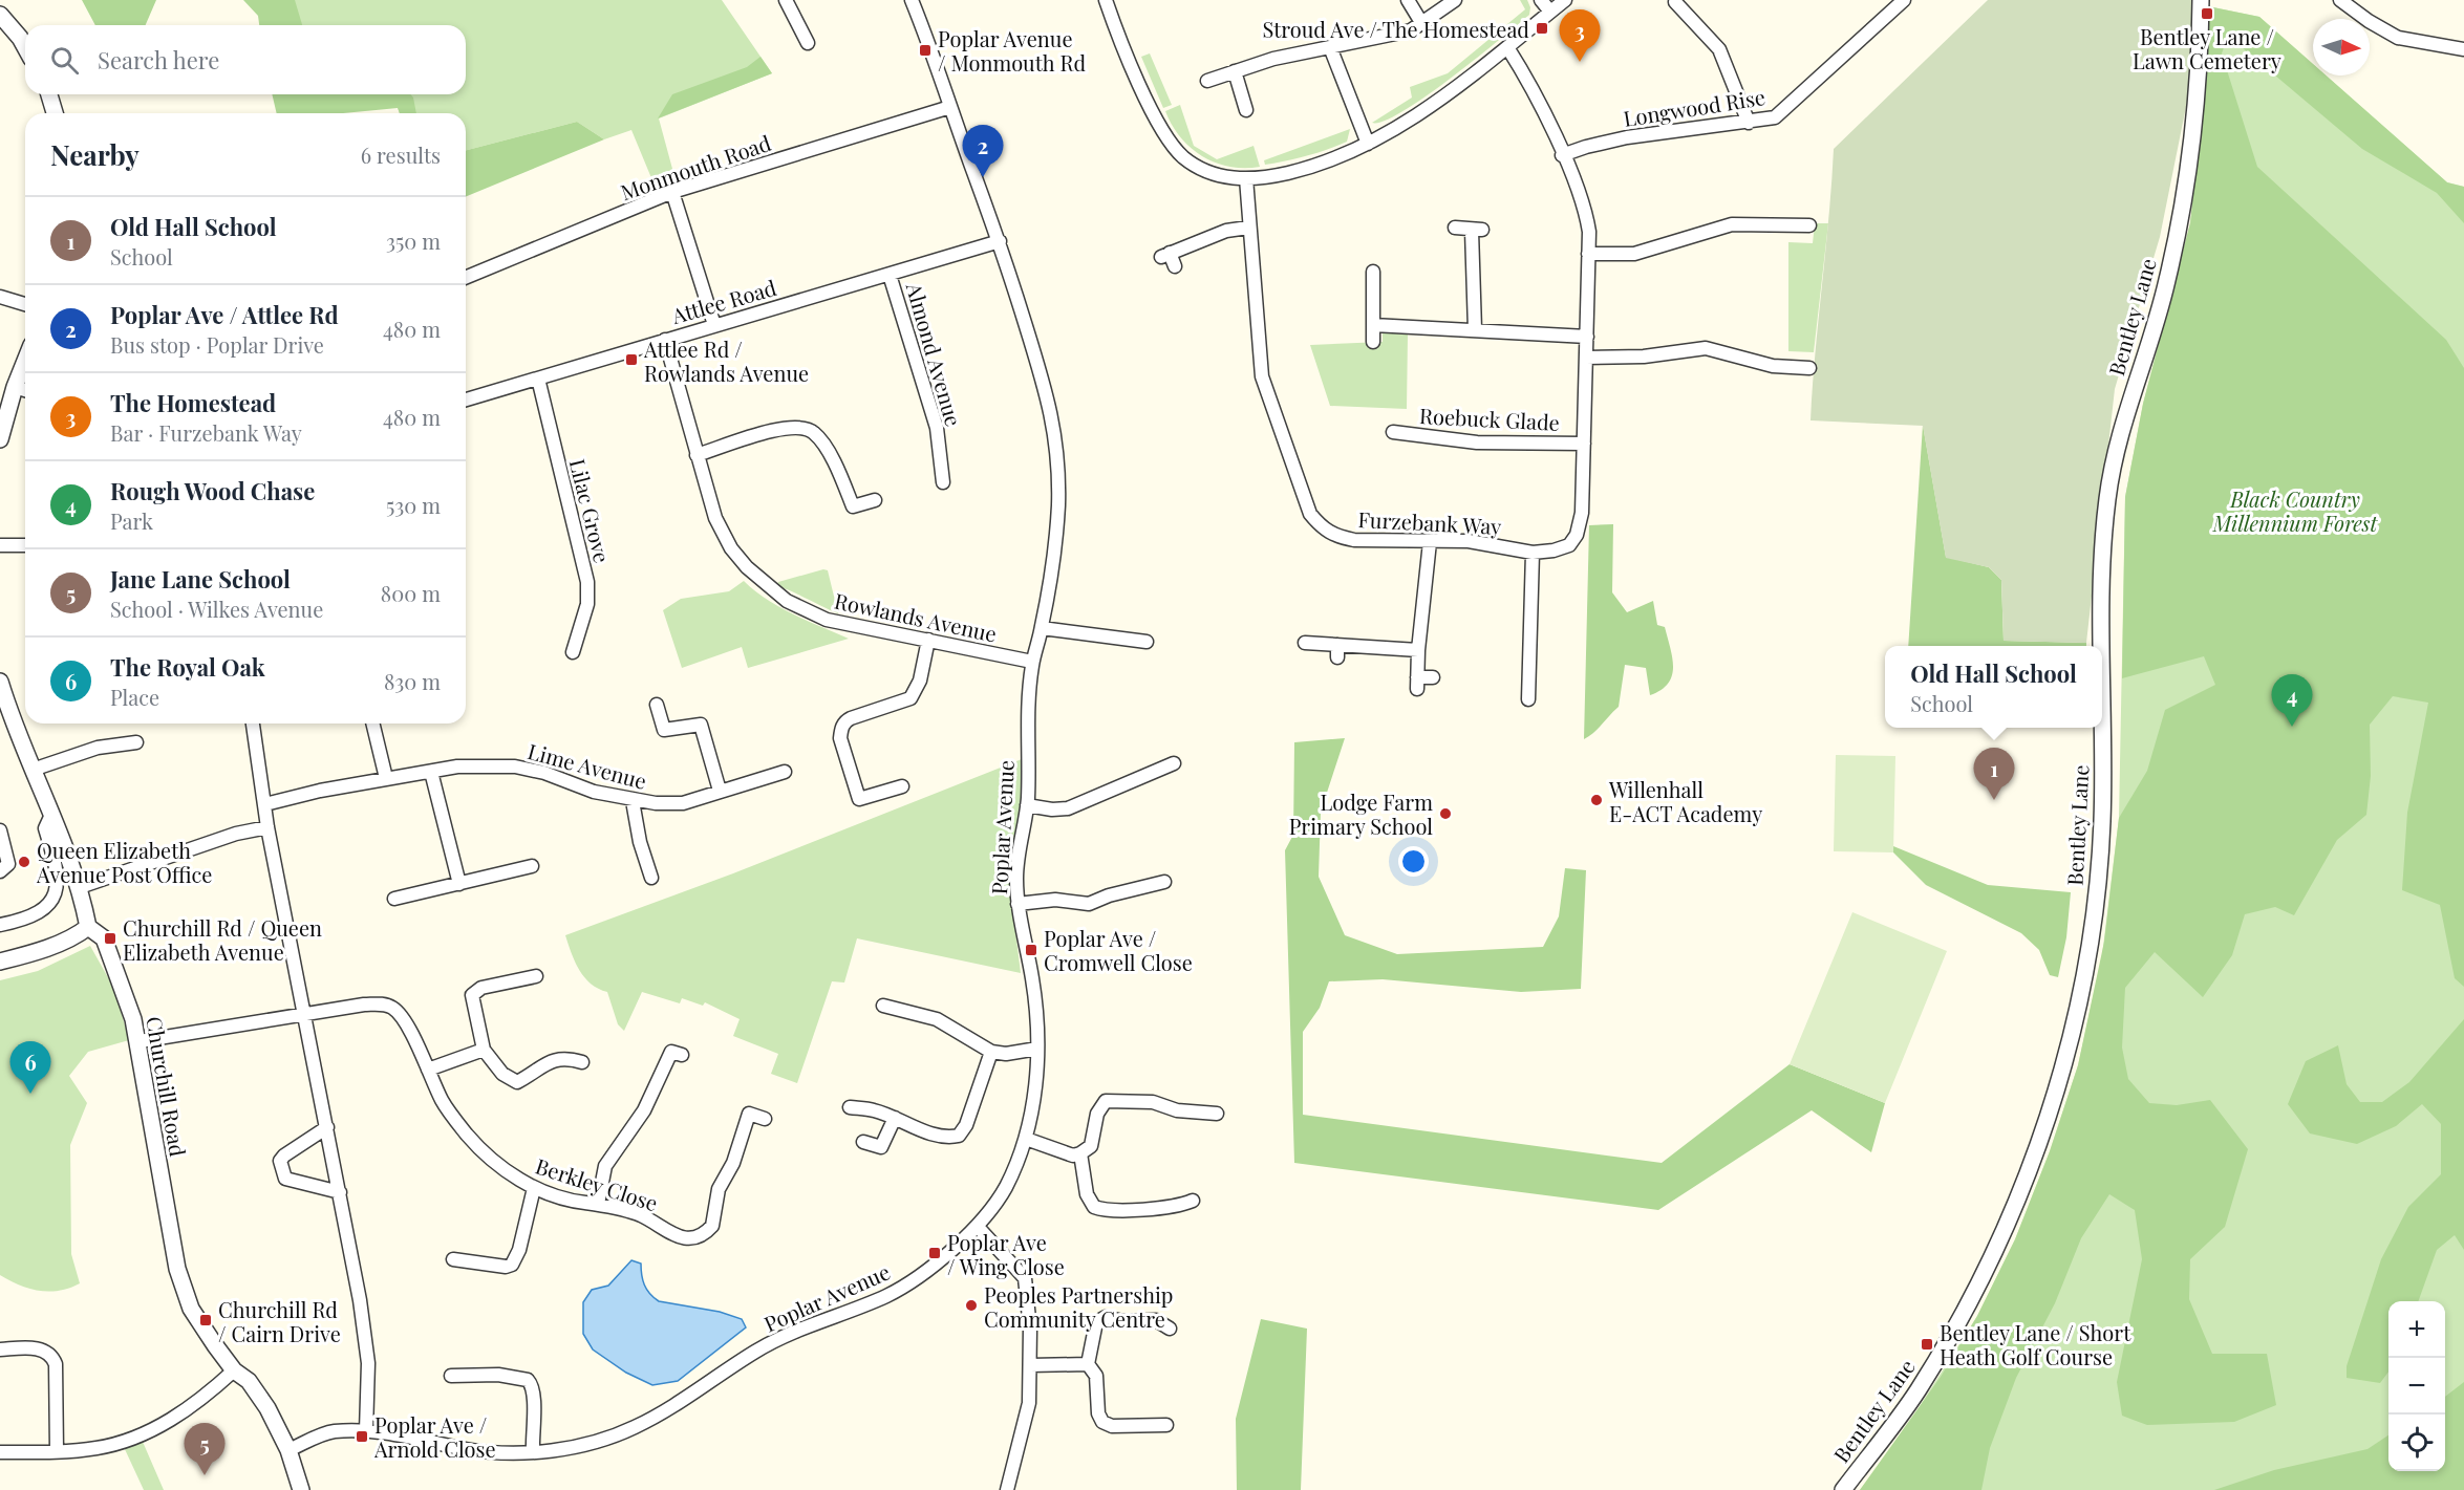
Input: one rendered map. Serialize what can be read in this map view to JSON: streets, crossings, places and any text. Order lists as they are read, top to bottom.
{
  "streets": {
    "street": [
      "Longwood Rise",
      "Monmouth Road",
      "Attlee Road",
      "Bentley Lane",
      "Almond Avenue",
      "Roebuck Glade",
      "Lilac Grove",
      "Furzebank Way",
      "Rowlands Avenue",
      "Lime Avenue",
      "Poplar Avenue",
      "Churchill Road",
      "Berkley Close"
    ]
  },
  "crossings": [
    ["Longwood Rise", "Furzebank Way"],
    ["Monmouth Road", "Poplar Avenue"],
    ["Attlee Road", "Almond Avenue"],
    ["Attlee Road", "Lilac Grove"],
    ["Attlee Road", "Rowlands Avenue"],
    ["Attlee Road", "Poplar Avenue"],
    ["Roebuck Glade", "Furzebank Way"],
    ["Rowlands Avenue", "Poplar Avenue"],
    ["Poplar Avenue", "Churchill Road"]
  ],
  "parks": ["Black Country Millennium Forest"],
  "places": {
    "transit": [
      "Bentley Lane / Lawn Cemetery",
      "Stroud Ave / The Homestead",
      "Poplar Avenue / Monmouth Rd",
      "Attlee Rd / Rowlands Avenue",
      "Churchill Rd / Queen Elizabeth Avenue",
      "Poplar Ave / Cromwell Close",
      "Poplar Ave / Wing Close",
      "Churchill Rd / Cairn Drive",
      "Bentley Lane / Short Heath Golf Course",
      "Poplar Ave / Arnold Close"
    ],
    "other": [
      "Willenhall E-ACT Academy",
      "Lodge Farm Primary School",
      "Queen Elizabeth Avenue Post Office",
      "Peoples Partnership Community Centre"
    ]
  },
  "north": "right",
  "page": {
    "pins": [
      "3",
      "2",
      "4",
      "1",
      "6",
      "5"
    ],
    "search": "Search here",
    "heading": ["Nearby", "6 results"],
    "list": [
      {
        "mark": "1",
        "name": "Old Hall School",
        "note": "School",
        "value": "350 m"
      },
      {
        "mark": "2",
        "name": "Poplar Ave / Attlee Rd",
        "note": "Bus stop · Poplar Drive",
        "value": "480 m"
      },
      {
        "mark": "3",
        "name": "The Homestead",
        "note": "Bar · Furzebank Way",
        "value": "480 m"
      },
      {
        "mark": "4",
        "name": "Rough Wood Chase",
        "note": "Park",
        "value": "530 m"
      },
      {
        "mark": "5",
        "name": "Jane Lane School",
        "note": "School · Wilkes Avenue",
        "value": "800 m"
      },
      {
        "mark": "6",
        "name": "The Royal Oak",
        "note": "Place",
        "value": "830 m"
      }
    ],
    "popup": ["Old Hall School", "School"],
    "map_buttons": ["+", "−"]
  }
}
